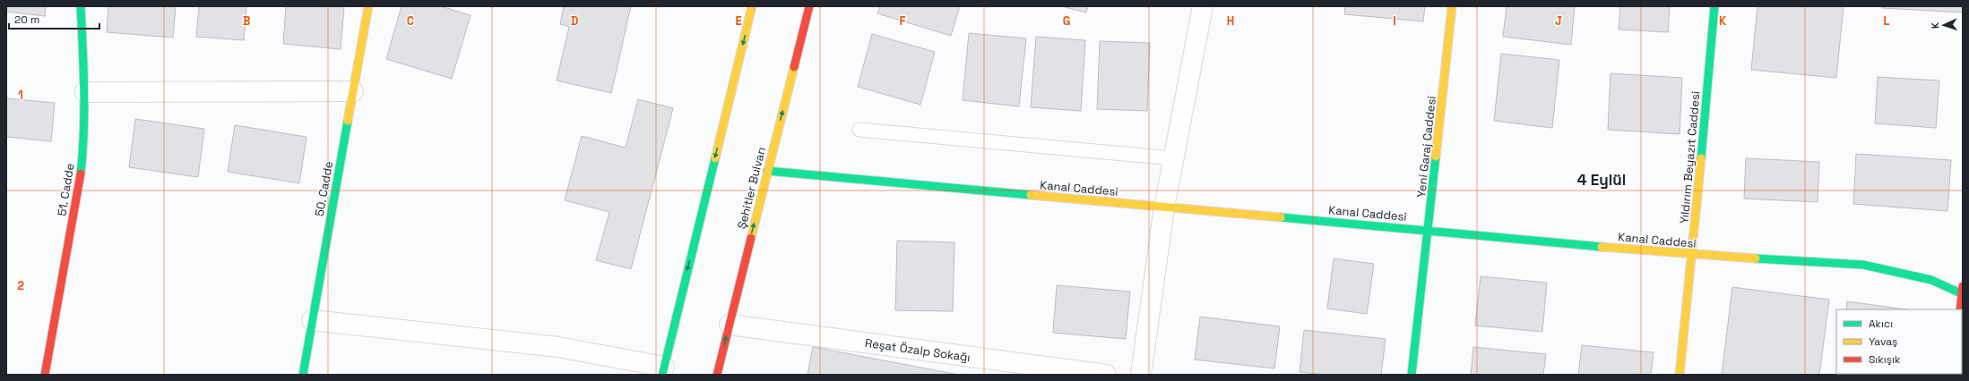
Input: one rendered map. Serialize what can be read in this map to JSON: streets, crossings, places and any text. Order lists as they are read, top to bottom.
{
  "streets": {
    "street": [
      "Yeni Garaj Caddesi",
      "Yıldırım Beyazıt Caddesi",
      "Şehitler Bulvarı",
      "Kanal Caddesi",
      "50. Cadde",
      "51. Cadde",
      "Reşat Özalp Sokağı"
    ]
  },
  "crossings": [
    ["Yeni Garaj Caddesi", "Kanal Caddesi"],
    ["Yıldırım Beyazıt Caddesi", "Kanal Caddesi"],
    ["Şehitler Bulvarı", "Kanal Caddesi"],
    ["Şehitler Bulvarı", "Reşat Özalp Sokağı"]
  ],
  "districts": ["4 Eylül"],
  "legend": ["Akıcı", "Yavaş", "Sıkışık"],
  "scale_bar": "20 m",
  "north": "left",
  "grid": {
    "columns": [
      "B",
      "C",
      "D",
      "E",
      "F",
      "G",
      "H",
      "I",
      "J",
      "K",
      "L"
    ],
    "rows": ["1", "2"]
  }
}
